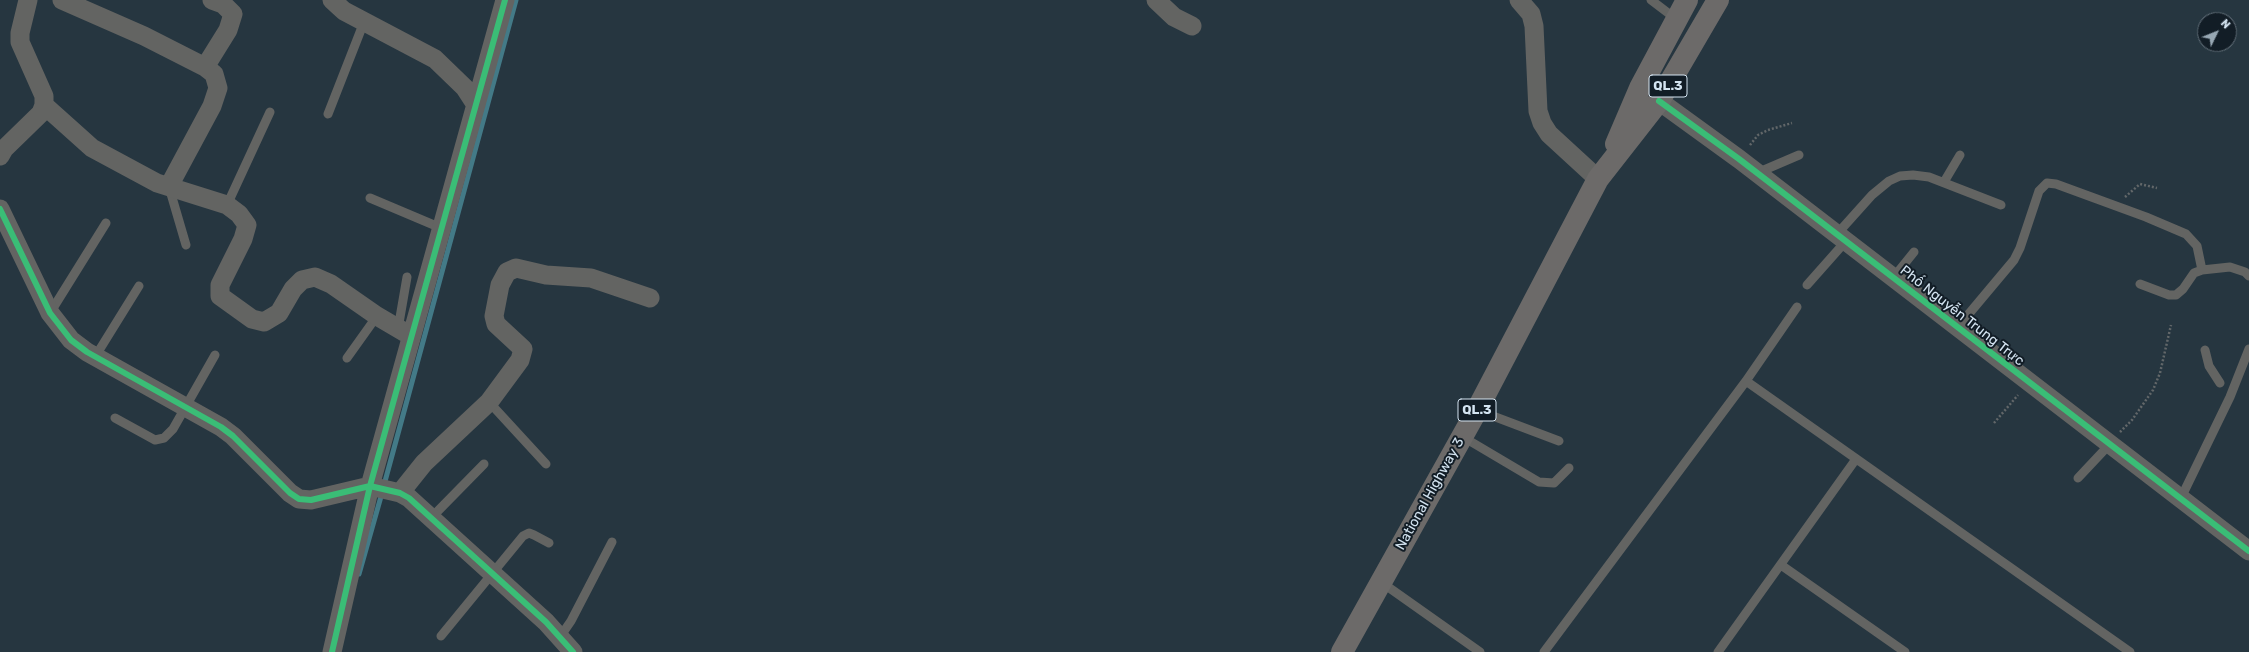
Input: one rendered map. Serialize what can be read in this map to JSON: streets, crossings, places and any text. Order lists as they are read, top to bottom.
{
  "streets": {
    "highway": ["QL.3", "National Highway 3"],
    "street": ["Phố Nguyễn Trung Trực"]
  },
  "crossings": [
    ["QL.3", "Phố Nguyễn Trung Trực"],
    ["QL.3", "National Highway 3"]
  ],
  "north": "top right"
}
